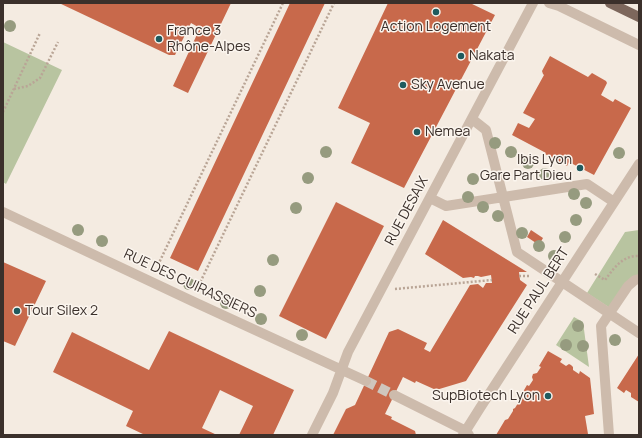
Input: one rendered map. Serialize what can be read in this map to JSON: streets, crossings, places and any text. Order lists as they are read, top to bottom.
{
  "streets": {
    "street": ["RUE DESAIX", "RUE DES CUIRASSIERS", "RUE PAUL BERT"]
  },
  "crossings": [
    ["RUE DESAIX", "RUE DES CUIRASSIERS"]
  ],
  "places": [
    "Action Logement",
    "France 3 Rhône-Alpes",
    "Nakata",
    "Sky Avenue",
    "Nemea",
    "Ibis Lyon Gare Part Dieu",
    "Tour Silex 2",
    "SupBiotech Lyon"
  ]
}
